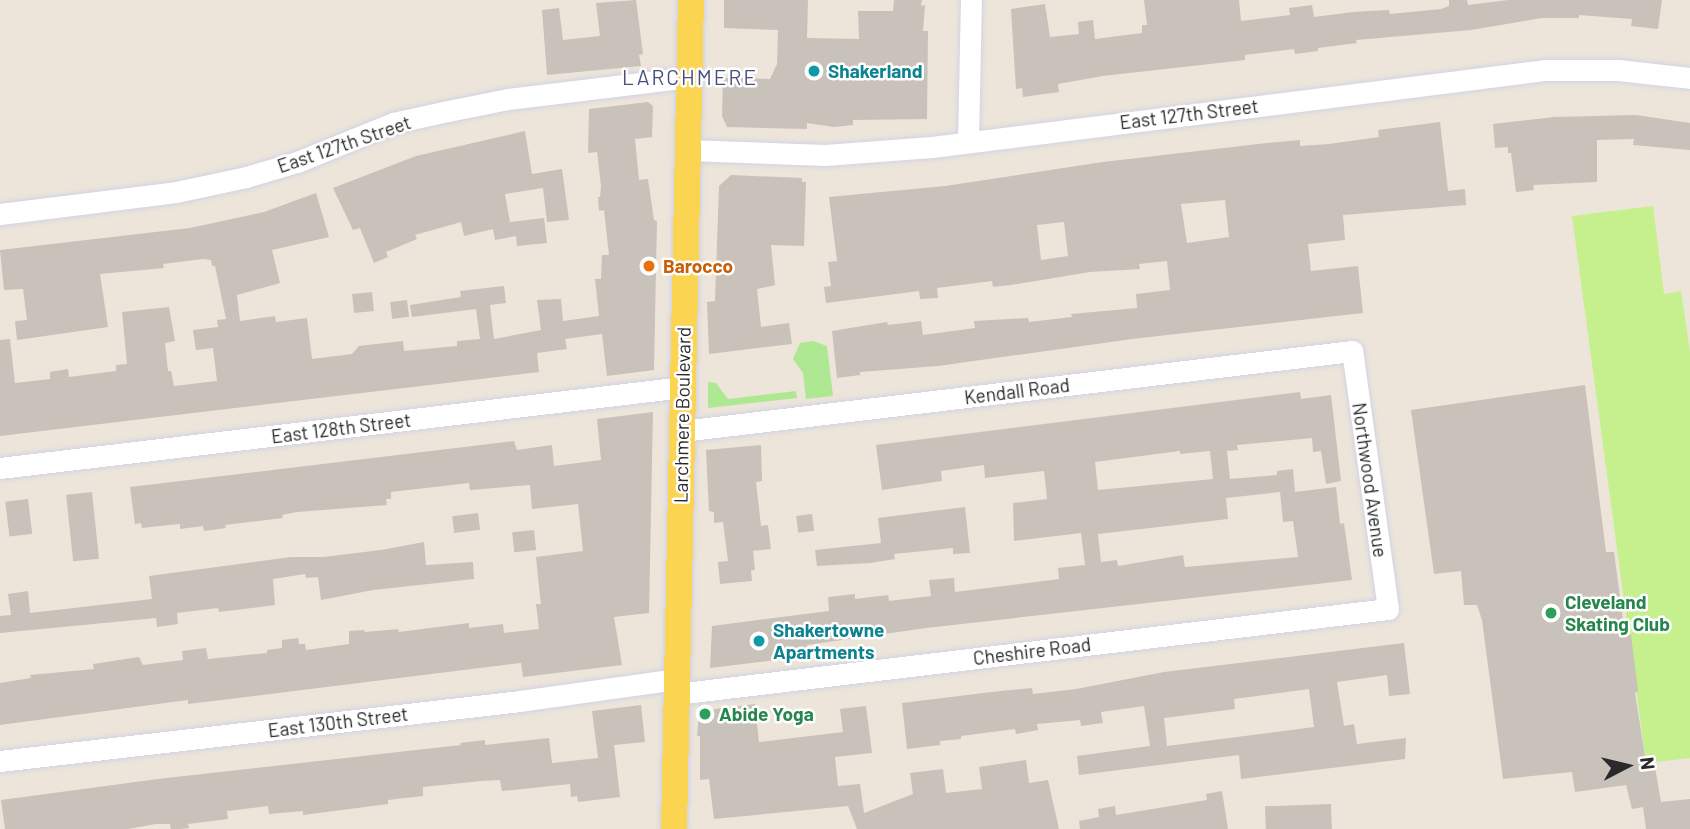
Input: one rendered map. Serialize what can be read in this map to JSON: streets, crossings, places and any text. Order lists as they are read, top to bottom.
{
  "streets": {
    "main road": ["Larchmere Boulevard"],
    "street": [
      "East 127th Street",
      "Kendall Road",
      "East 128th Street",
      "Northwood Avenue",
      "Cheshire Road",
      "East 130th Street"
    ]
  },
  "crossings": [
    ["East 127th Street", "Larchmere Boulevard"],
    ["Kendall Road", "Larchmere Boulevard"],
    ["Kendall Road", "Northwood Avenue"],
    ["Larchmere Boulevard", "East 128th Street"],
    ["Larchmere Boulevard", "Cheshire Road"],
    ["Larchmere Boulevard", "East 130th Street"],
    ["Northwood Avenue", "Cheshire Road"],
    ["Cheshire Road", "East 130th Street"]
  ],
  "districts": ["LARCHMERE"],
  "places": [
    "Shakerland",
    "Barocco",
    "Cleveland Skating Club",
    "Shakertowne Apartments",
    "Abide Yoga"
  ],
  "north": "right"
}
